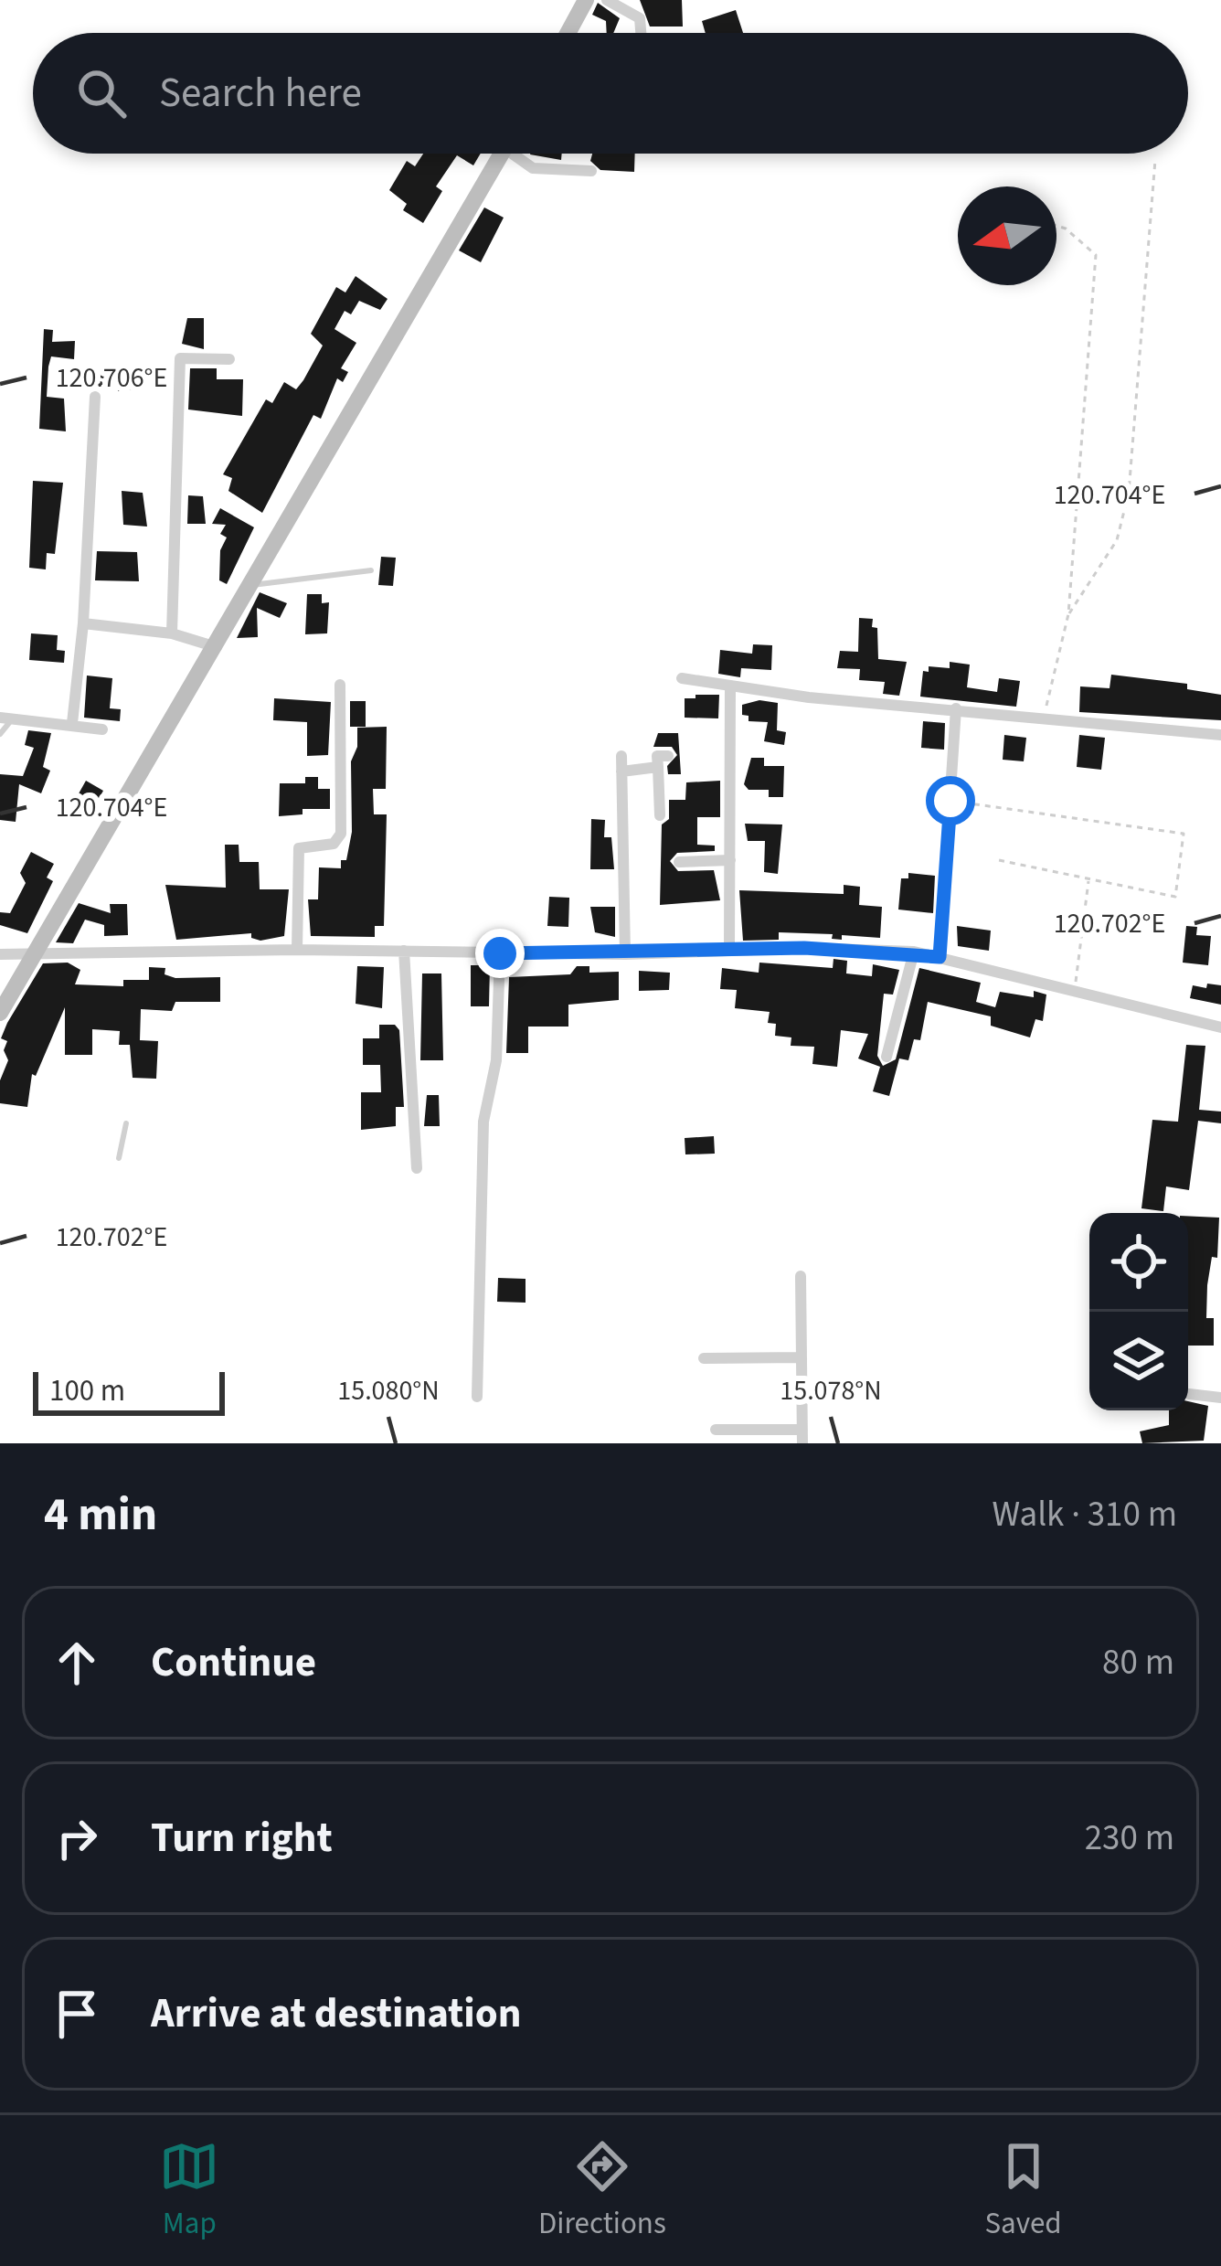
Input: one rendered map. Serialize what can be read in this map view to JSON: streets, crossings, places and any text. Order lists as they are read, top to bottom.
{
  "scale_bar": "100 m",
  "north": "left",
  "page": {
    "search": "Search here",
    "scale": "100 m",
    "heading": ["4 min", "Walk · 310 m"],
    "list": [
      ["Continue", "80 m"],
      ["Turn right", "230 m"],
      "Arrive at destination"
    ],
    "nav": ["Map", "Directions", "Saved"]
  },
  "coordinates": [
    "120.706°E",
    "120.704°E",
    "120.702°E",
    "15.080°N",
    "15.078°N"
  ]
}
